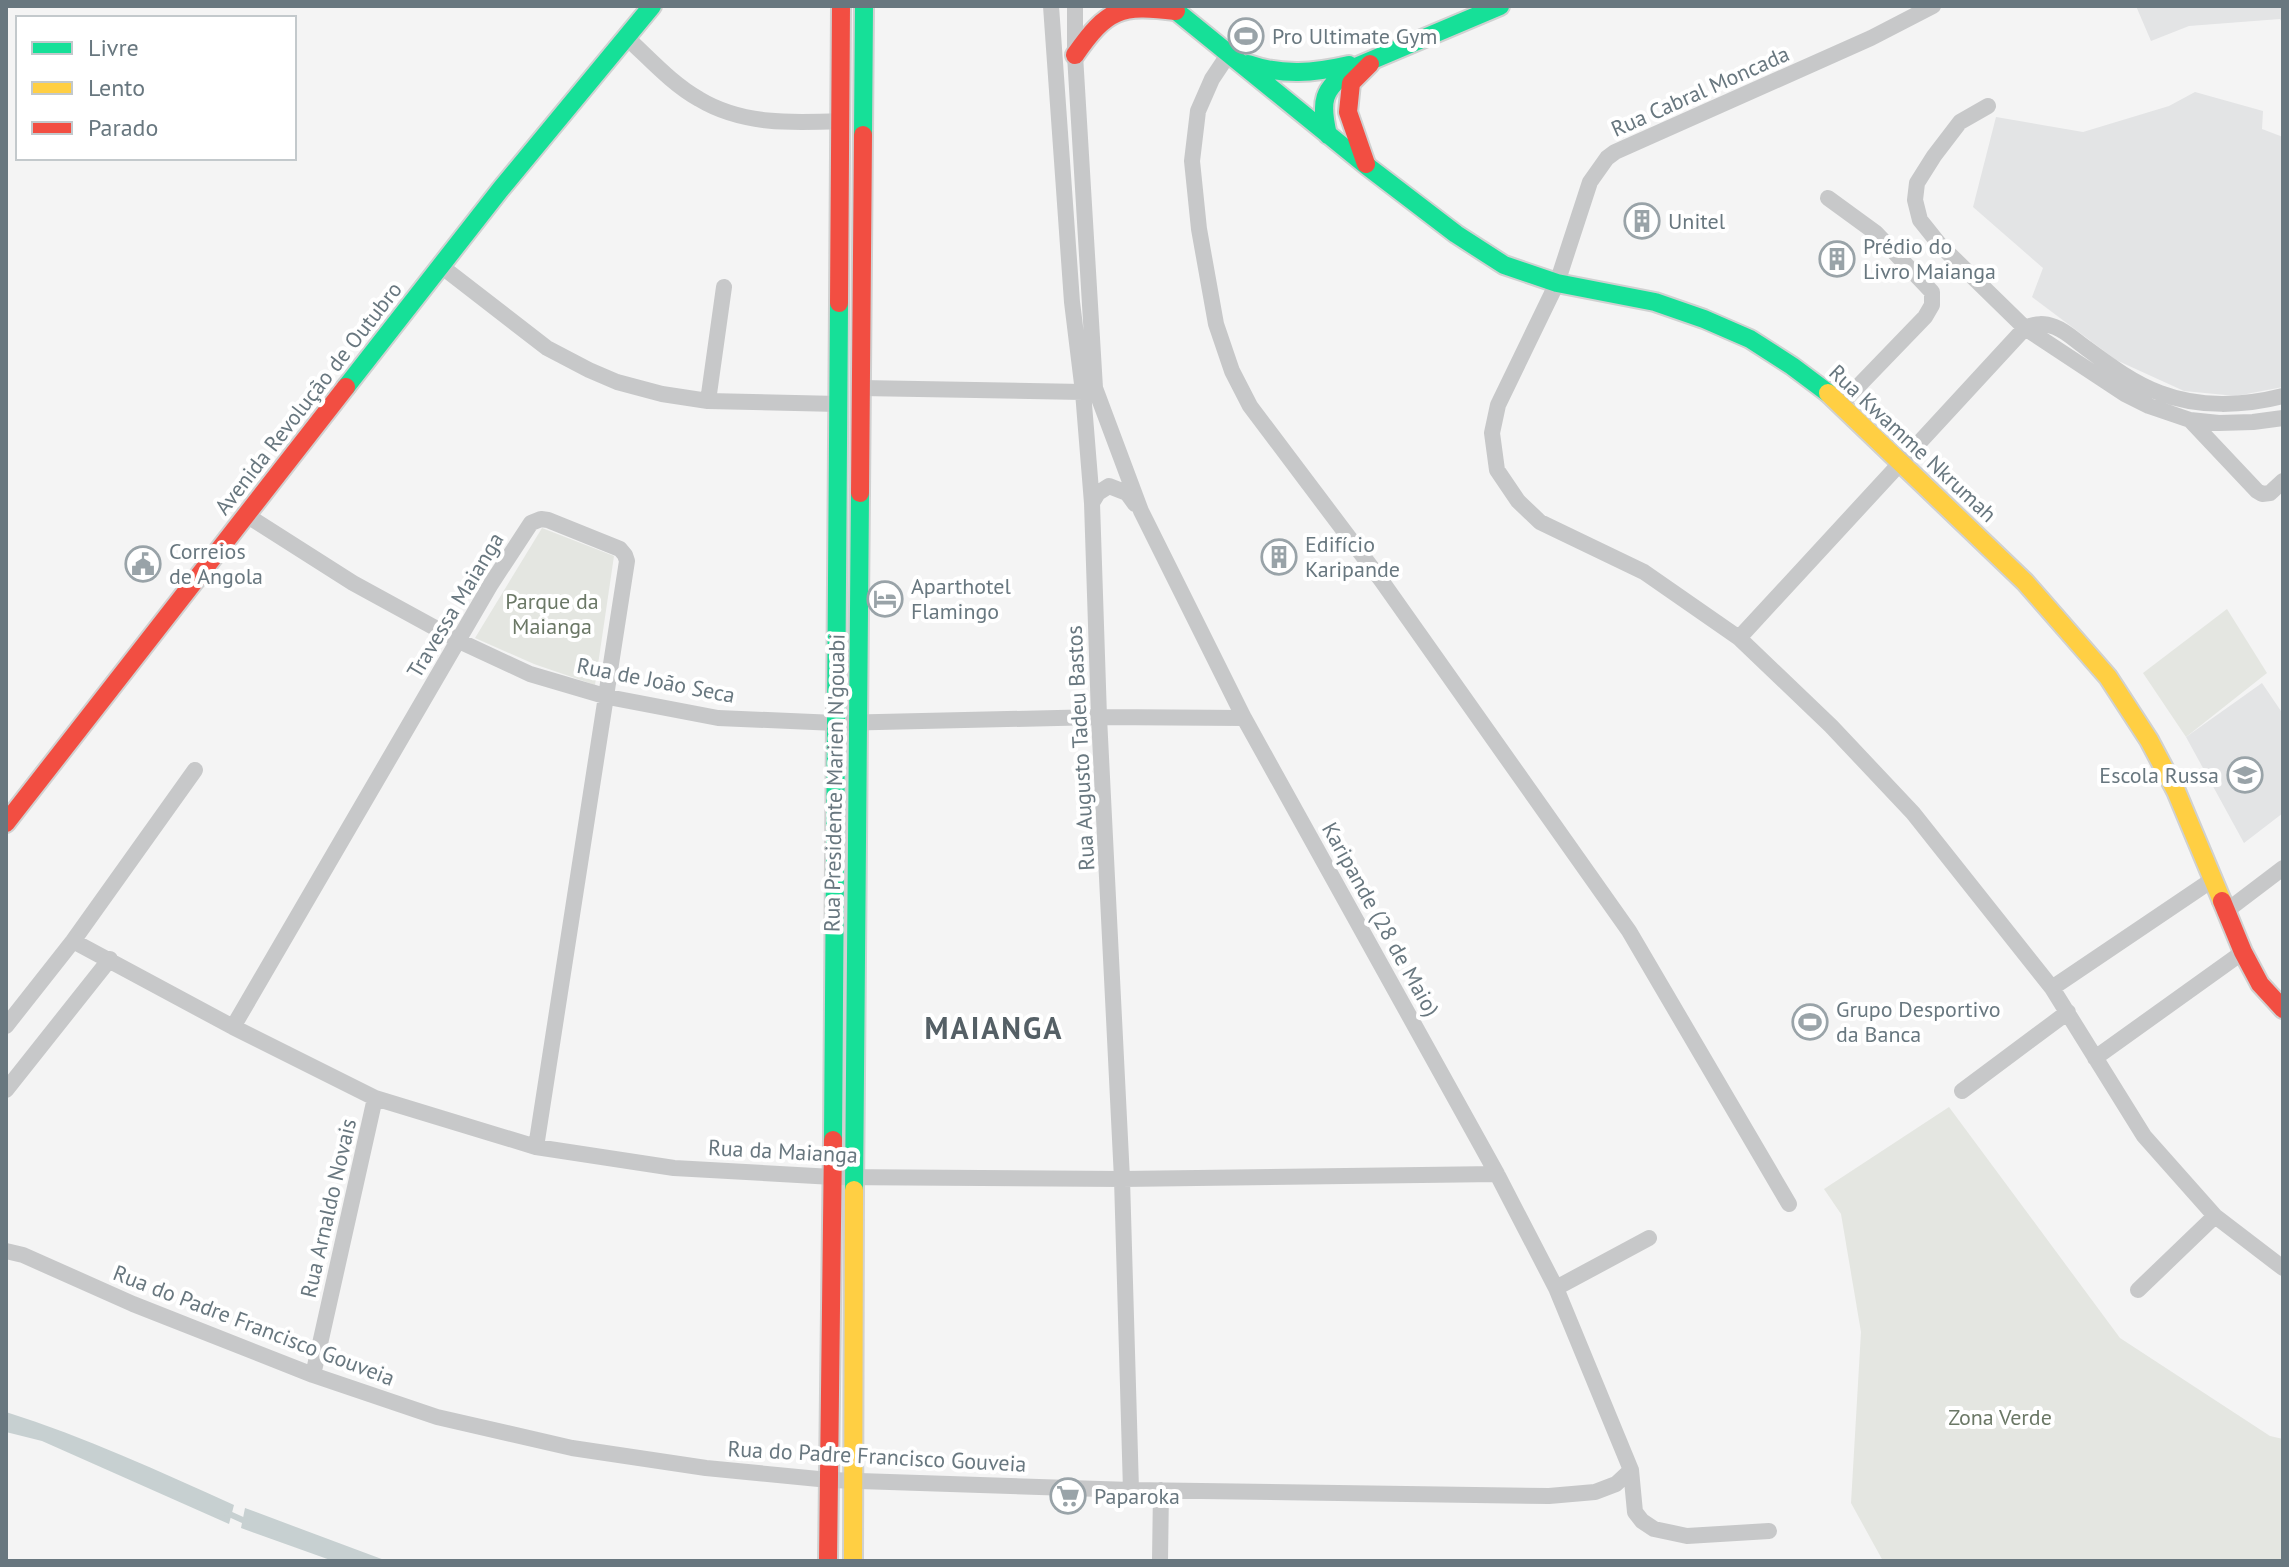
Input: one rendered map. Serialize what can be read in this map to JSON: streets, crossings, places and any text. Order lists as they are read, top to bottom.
{
  "streets": {
    "street": [
      "Rua Cabral Moncada",
      "Avenida Revolução de Outubro",
      "Rua Kwamme Nkrumah",
      "Travessa Maianga",
      "Rua de João Seca",
      "Rua Augusto Tadeu Bastos",
      "Rua Presidente Marien N'gouabi",
      "Karipande (28 de Maio)",
      "Rua da Maianga",
      "Rua Arnaldo Novais",
      "Rua do Padre Francisco Gouveia"
    ]
  },
  "crossings": [
    ["Rua Cabral Moncada", "Rua Kwamme Nkrumah"],
    ["Avenida Revolução de Outubro", "Rua de João Seca"],
    ["Travessa Maianga", "Rua de João Seca"],
    ["Travessa Maianga", "Rua da Maianga"],
    ["Rua de João Seca", "Rua Augusto Tadeu Bastos"],
    ["Rua de João Seca", "Rua Presidente Marien N'gouabi"],
    ["Rua de João Seca", "Karipande (28 de Maio)"],
    ["Rua Augusto Tadeu Bastos", "Karipande (28 de Maio)"],
    ["Rua Augusto Tadeu Bastos", "Rua da Maianga"],
    ["Rua Augusto Tadeu Bastos", "Rua do Padre Francisco Gouveia"],
    ["Rua Presidente Marien N'gouabi", "Rua da Maianga"],
    ["Rua Presidente Marien N'gouabi", "Rua do Padre Francisco Gouveia"],
    ["Karipande (28 de Maio)", "Rua da Maianga"],
    ["Karipande (28 de Maio)", "Rua do Padre Francisco Gouveia"],
    ["Rua da Maianga", "Rua Arnaldo Novais"],
    ["Rua Arnaldo Novais", "Rua do Padre Francisco Gouveia"]
  ],
  "districts": ["MAIANGA"],
  "parks": ["Parque da Maianga", "Zona Verde"],
  "places": {
    "sports": ["Pro Ultimate Gym", "Grupo Desportivo da Banca"],
    "building": ["Unitel", "Prédio do Livro Maianga", "Edifício Karipande"],
    "public building": ["Correios de Angola"],
    "hotel": ["Aparthotel Flamingo"],
    "school or university": ["Escola Russa"],
    "supermarket": ["Paparoka"]
  },
  "legend": ["Livre", "Lento", "Parado"]
}
